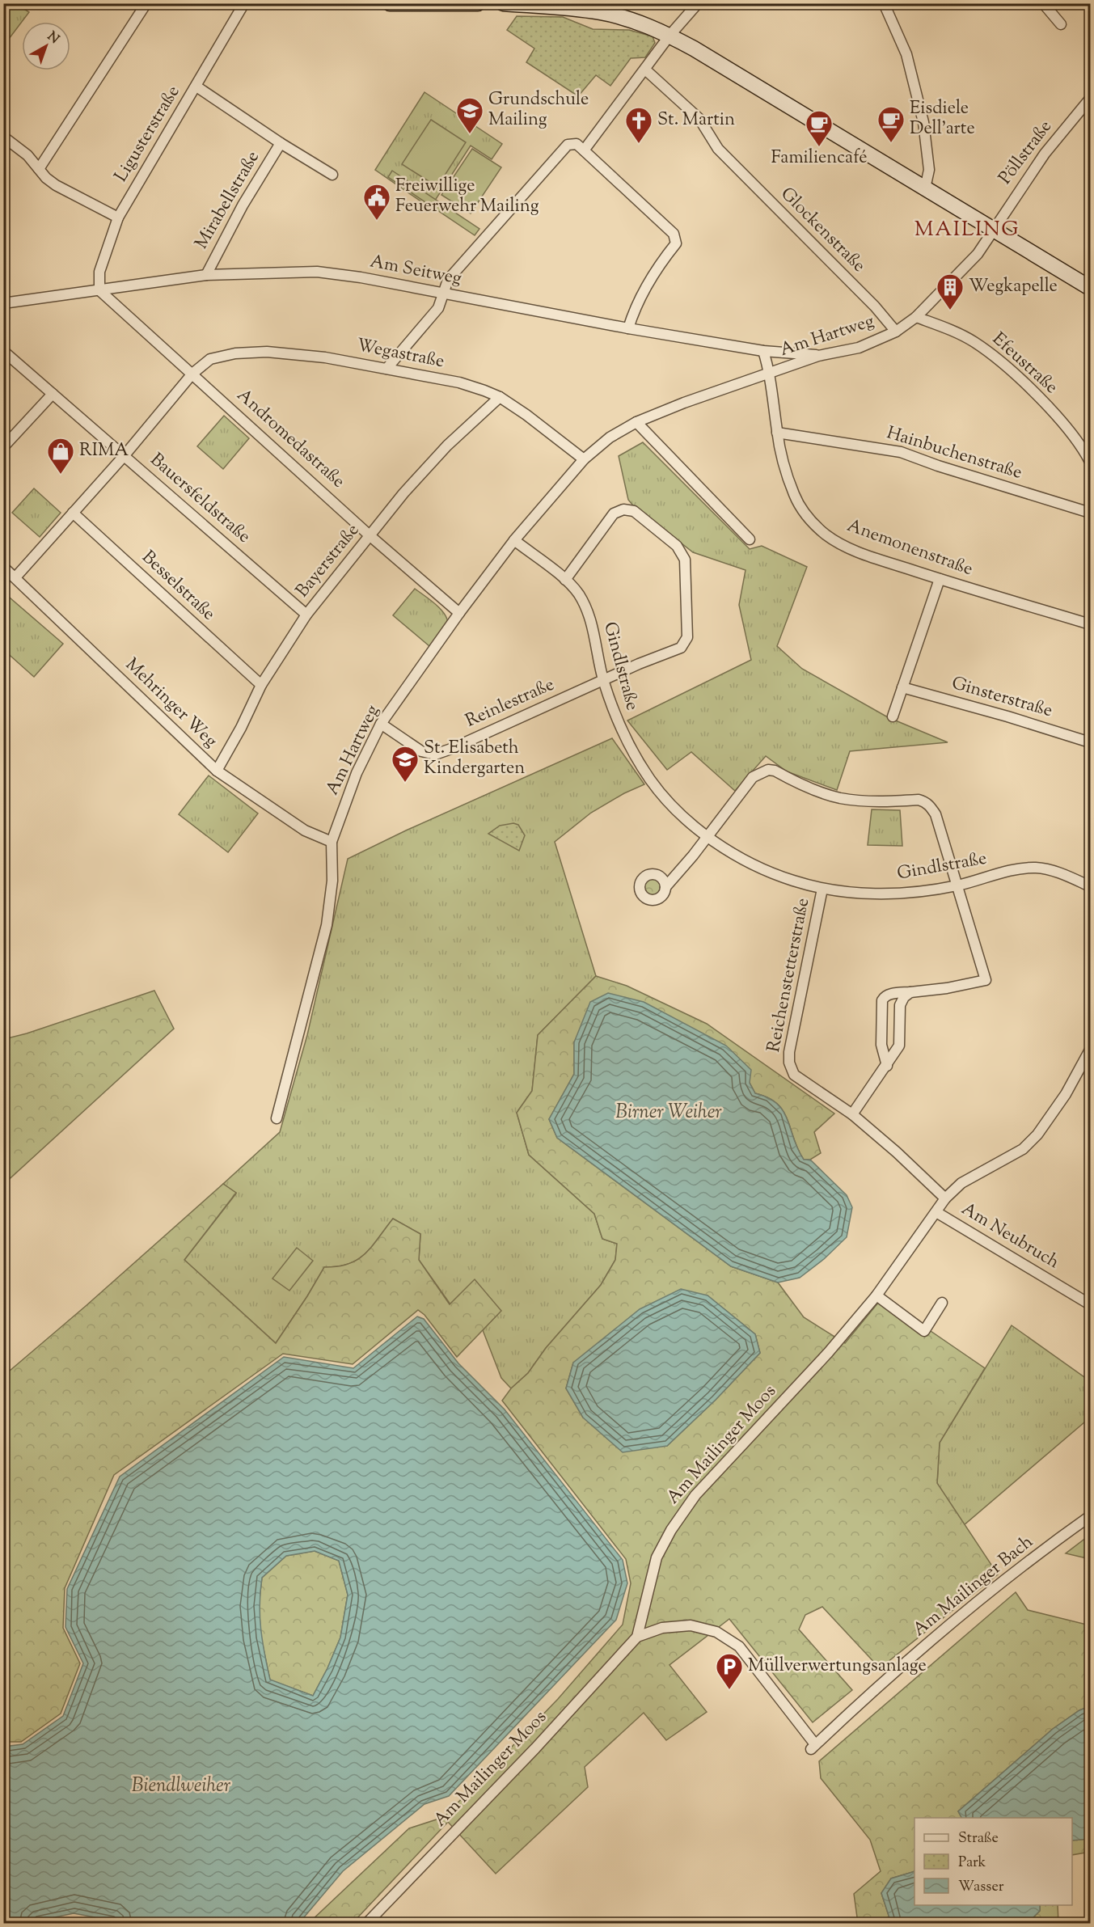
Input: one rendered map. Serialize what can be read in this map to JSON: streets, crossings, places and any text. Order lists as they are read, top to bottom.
{
  "streets": {
    "street": [
      "Ligusterstraße",
      "Pöllstraße",
      "Mirabellstraße",
      "Glockenstraße",
      "Am Seitweg",
      "Am Hartweg",
      "Wegastraße",
      "Efeustraße",
      "Andromedastraße",
      "Hainbuchenstraße",
      "Bauersfeldstraße",
      "Anemonenstraße",
      "Bayerstraße",
      "Besselstraße",
      "Gindlstraße",
      "Ginsterstraße",
      "Mehringer Weg",
      "Reinlestraße",
      "Reichenstetterstraße",
      "Am Neubruch",
      "Am Mailinger Moos",
      "Am Mailinger Bach"
    ]
  },
  "crossings": [
    ["Ligusterstraße", "Mirabellstraße"],
    ["Ligusterstraße", "Am Seitweg"],
    ["Ligusterstraße", "Andromedastraße"],
    ["Pöllstraße", "Am Hartweg"],
    ["Mirabellstraße", "Am Seitweg"],
    ["Glockenstraße", "Am Hartweg"],
    ["Am Seitweg", "Am Hartweg"],
    ["Am Seitweg", "Andromedastraße"],
    ["Am Seitweg", "Anemonenstraße"],
    ["Am Hartweg", "Wegastraße"],
    ["Am Hartweg", "Efeustraße"],
    ["Am Hartweg", "Andromedastraße"],
    ["Am Hartweg", "Anemonenstraße"],
    ["Am Hartweg", "Gindlstraße"],
    ["Am Hartweg", "Mehringer Weg"],
    ["Am Hartweg", "Reinlestraße"],
    ["Wegastraße", "Andromedastraße"],
    ["Wegastraße", "Bauersfeldstraße"],
    ["Wegastraße", "Bayerstraße"],
    ["Wegastraße", "Besselstraße"],
    ["Wegastraße", "Mehringer Weg"],
    ["Andromedastraße", "Bayerstraße"],
    ["Hainbuchenstraße", "Anemonenstraße"],
    ["Bauersfeldstraße", "Bayerstraße"],
    ["Bayerstraße", "Besselstraße"],
    ["Bayerstraße", "Mehringer Weg"],
    ["Gindlstraße", "Reinlestraße"],
    ["Gindlstraße", "Reichenstetterstraße"],
    ["Reichenstetterstraße", "Am Mailinger Moos"],
    ["Am Neubruch", "Am Mailinger Moos"],
    ["Am Mailinger Moos", "Am Mailinger Bach"]
  ],
  "districts": ["MAILING"],
  "water": ["Birner Weiher", "Biendlweiher"],
  "places": {
    "school or university": ["Grundschule Mailing", "St. Elisabeth Kindergarten"],
    "cafe": ["Eisdiele Dell'arte", "Familiencafé"],
    "church": ["St. Martin"],
    "public building": ["Freiwillige Feuerwehr Mailing"],
    "building": ["Wegkapelle"],
    "shop": ["RIMA"],
    "parking": ["Müllverwertungsanlage"]
  },
  "legend": ["Straße", "Park", "Wasser"],
  "north": "top right"
}
